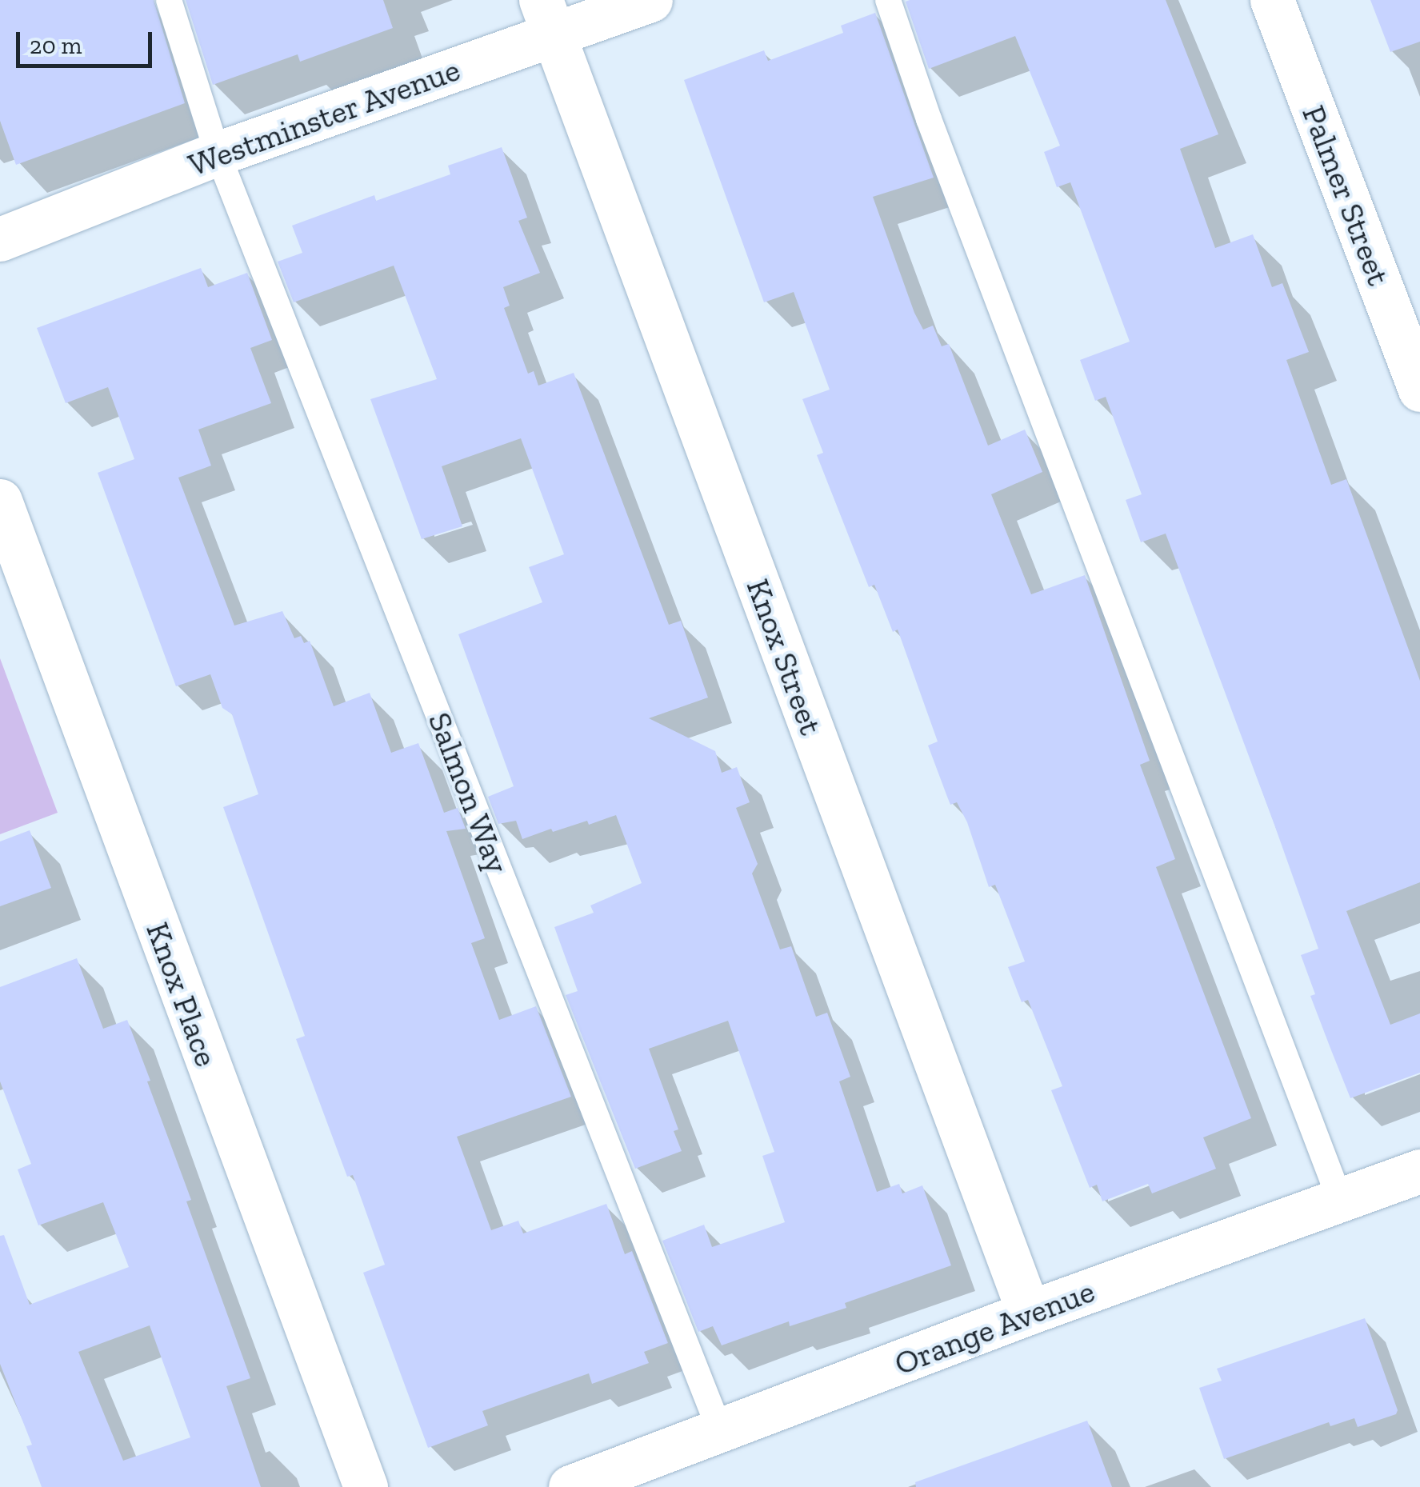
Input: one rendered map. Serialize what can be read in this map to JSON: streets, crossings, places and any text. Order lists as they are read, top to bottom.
{
  "streets": {
    "street": [
      "Westminster Avenue",
      "Palmer Street",
      "Knox Street",
      "Knox Place",
      "Orange Avenue"
    ],
    "lane": ["Salmon Way"]
  },
  "crossings": [
    ["Westminster Avenue", "Knox Street"],
    ["Westminster Avenue", "Salmon Way"],
    ["Knox Street", "Orange Avenue"],
    ["Salmon Way", "Orange Avenue"]
  ],
  "scale_bar": "20 m"
}
